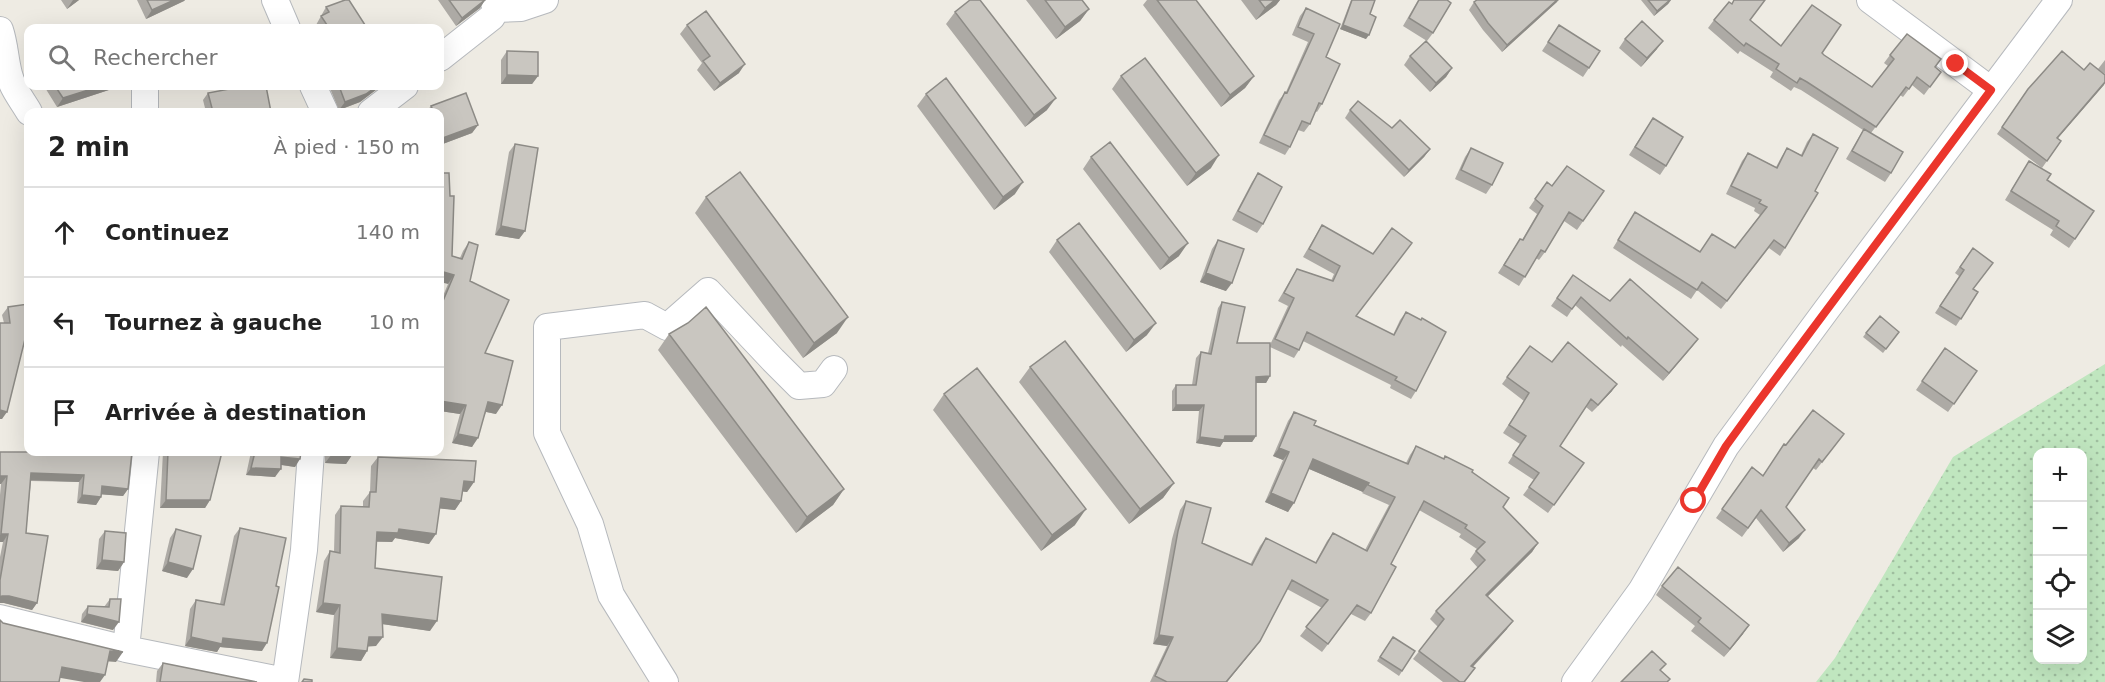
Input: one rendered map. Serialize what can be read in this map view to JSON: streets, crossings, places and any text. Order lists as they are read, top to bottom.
{
  "page": {
    "search": "Rechercher",
    "heading": ["2 min", "À pied · 150 m"],
    "list": [
      ["Continuez", "140 m"],
      ["Tournez à gauche", "10 m"],
      "Arrivée à destination"
    ],
    "map_buttons": ["+", "−"]
  }
}
